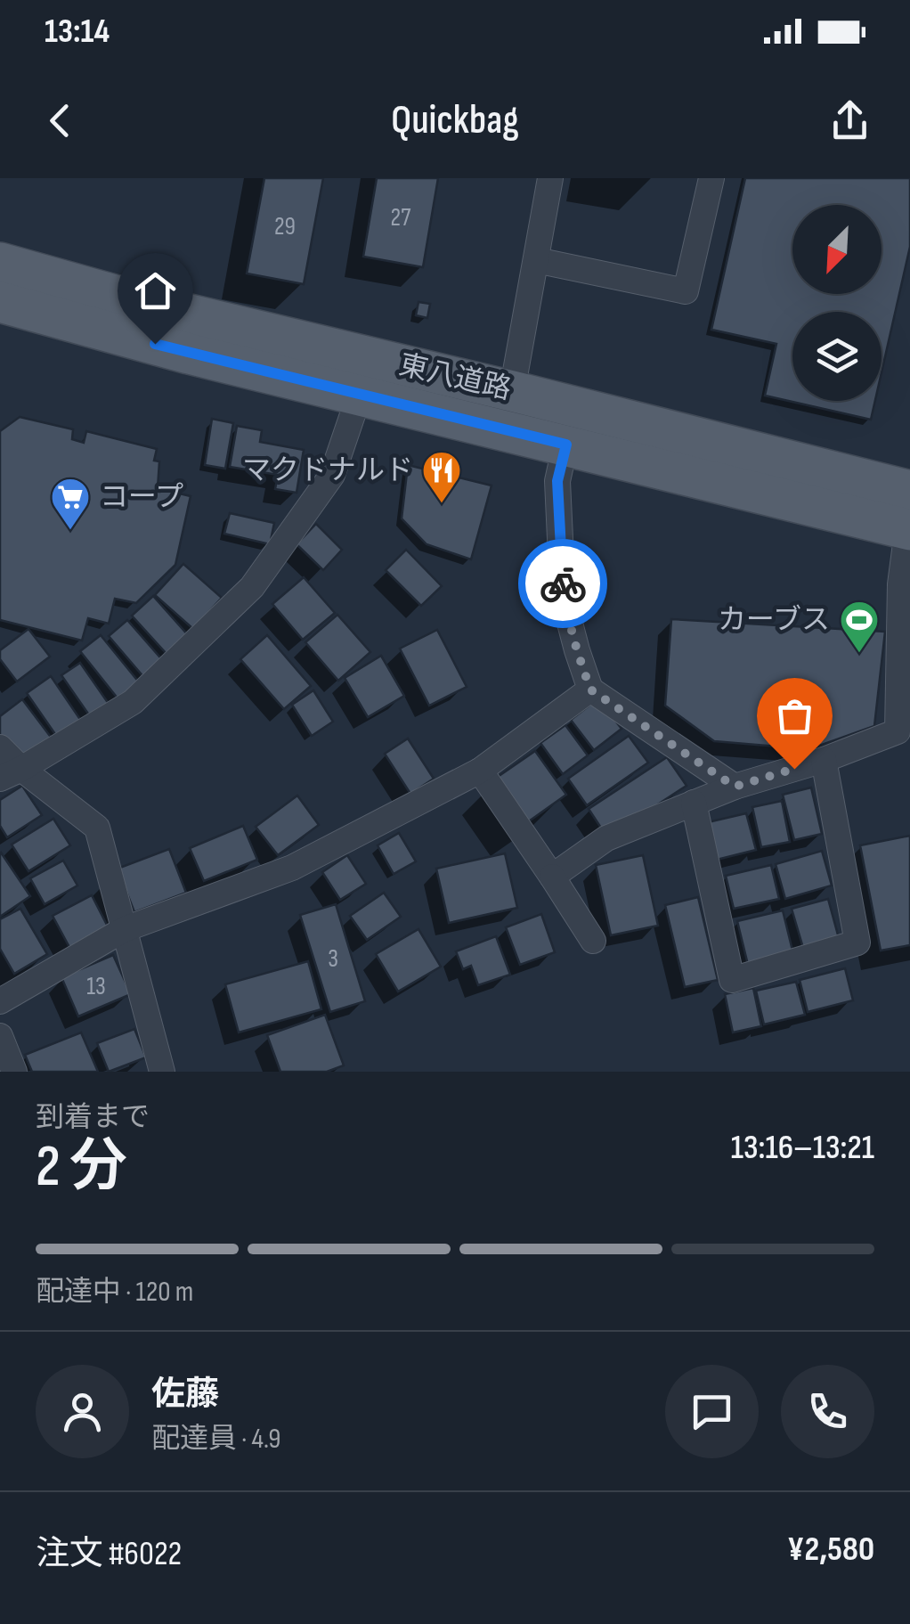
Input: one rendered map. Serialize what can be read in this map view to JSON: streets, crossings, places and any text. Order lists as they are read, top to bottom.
{
  "streets": {
    "main road": ["東八道路"]
  },
  "places": {
    "restaurant": ["マクドナルド"],
    "supermarket": ["コープ"],
    "sports": ["カーブス"]
  },
  "house_numbers": [
    "27",
    "29",
    "3",
    "13"
  ],
  "north": "bottom left",
  "page": {
    "status": "13:14",
    "header": "Quickbag",
    "heading": ["2 分", "到着まで", "13:16–13:21"],
    "panel": [
      "佐藤",
      "配達員 · 4.9",
      "注文 #6022",
      "¥2,580"
    ],
    "bar": "配達中 · 120 m"
  }
}
